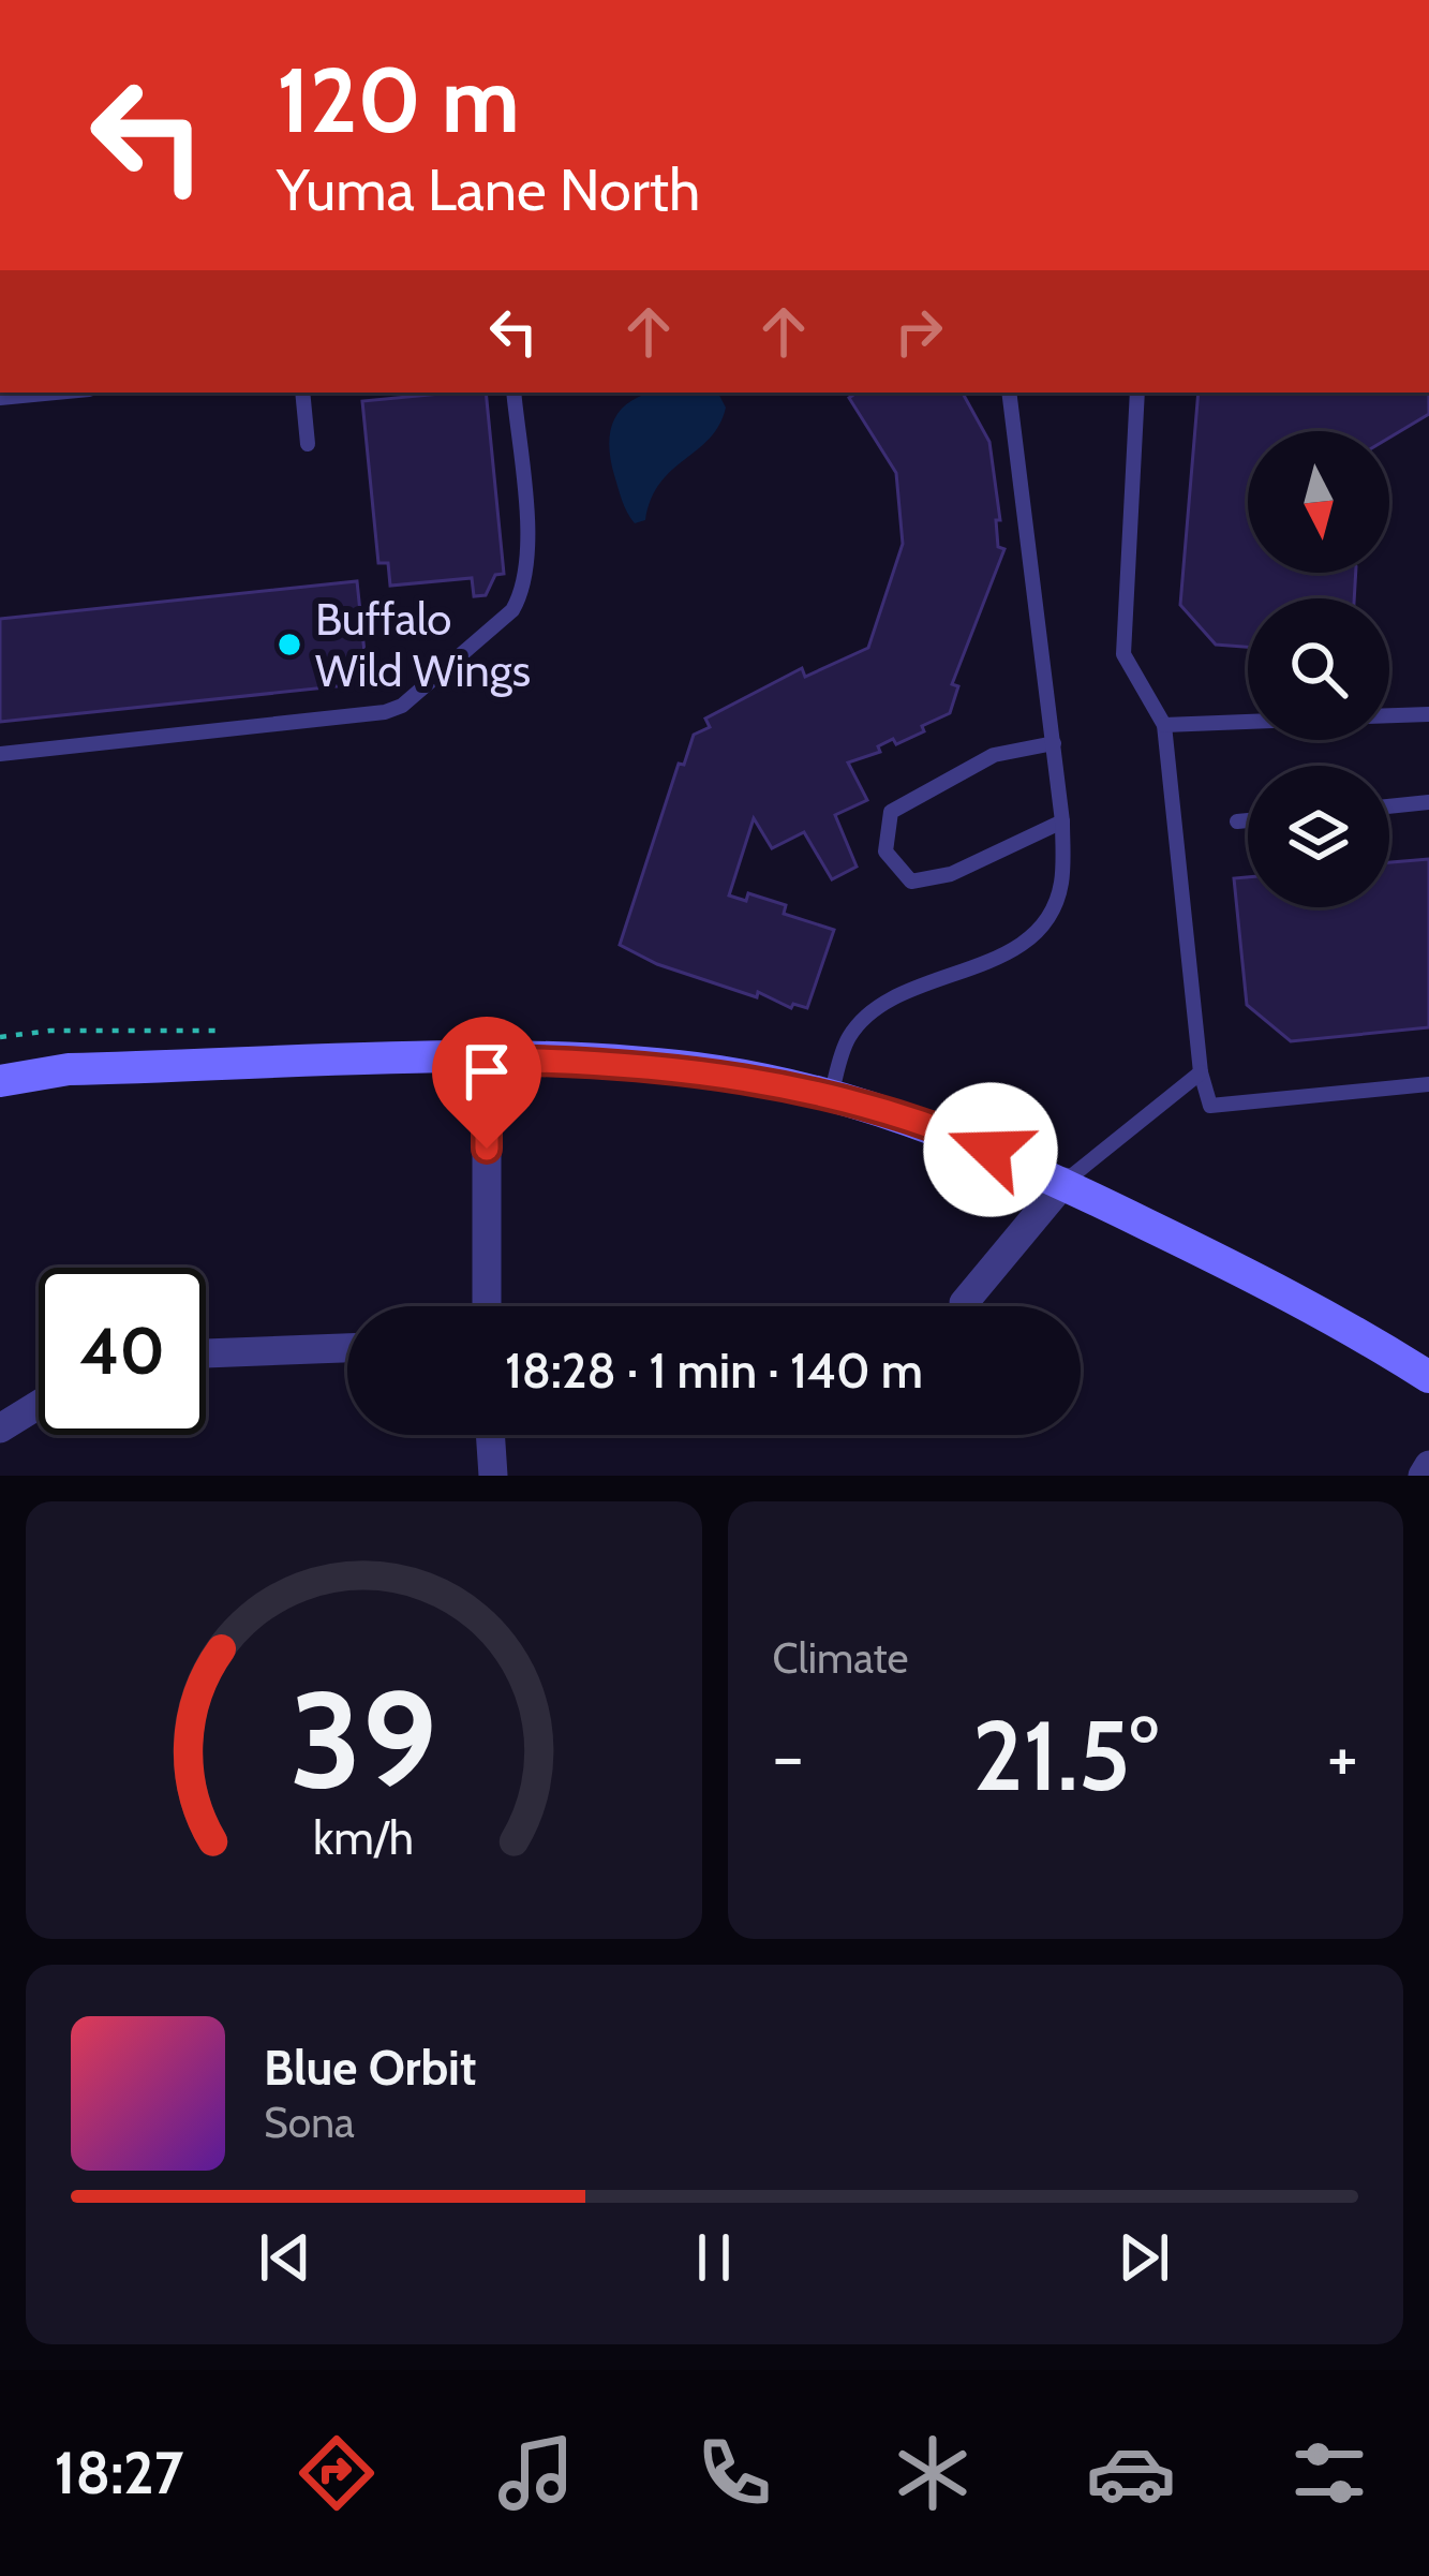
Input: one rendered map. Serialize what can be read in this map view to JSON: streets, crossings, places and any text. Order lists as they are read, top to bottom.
{
  "places": ["Buffalo Wild Wings"],
  "north": "bottom",
  "page": {
    "turn": ["120 m", "Yuma Lane North"],
    "limit": "40",
    "trip": "18:28 · 1 min · 140 m",
    "tile": "Climate",
    "heat": ["−", "21.5°", "+"],
    "song": ["Blue Orbit", "Sona"],
    "tabs": "18:27",
    "gauge": ["39", "km/h"]
  }
}
